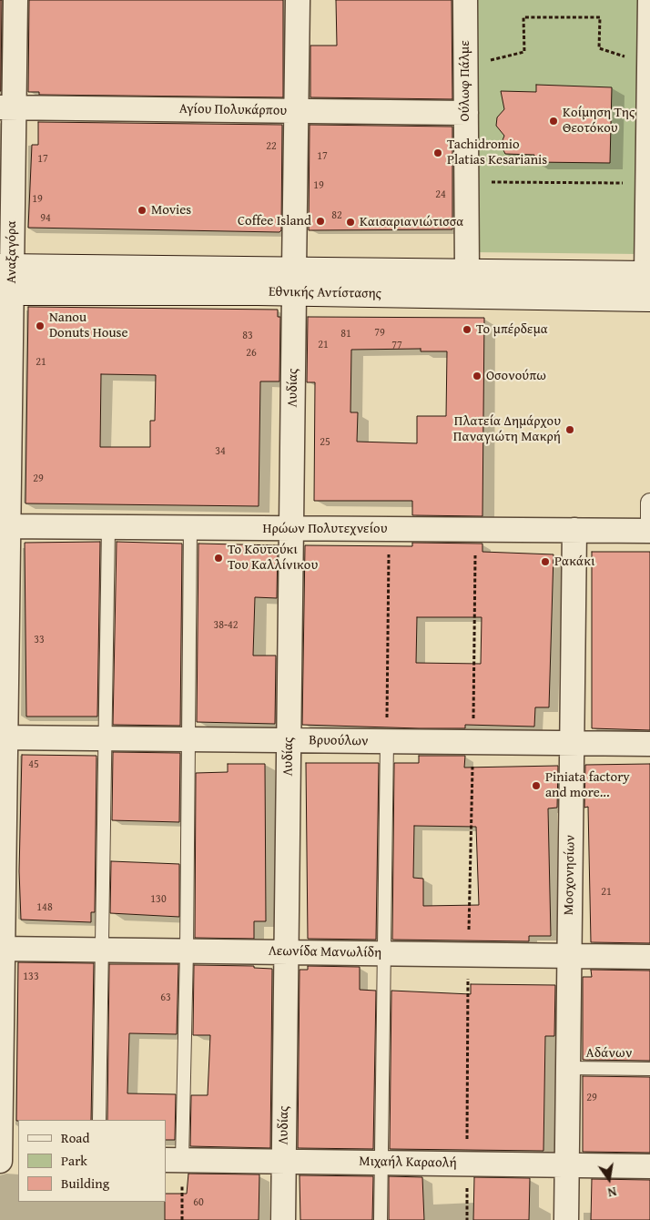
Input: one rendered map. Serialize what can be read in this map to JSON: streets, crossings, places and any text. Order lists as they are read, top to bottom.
{
  "streets": {
    "main road": ["Εθνικής Αντίστασης"],
    "street": [
      "Ούλωφ Πάλμε",
      "Αγίου Πολυκάρπου",
      "Αναξαγόρα",
      "Λυδίας",
      "Ηρώων Πολυτεχνείου",
      "Βρυούλων",
      "Μοσχονησίων",
      "Λεωνίδα Μανωλίδη",
      "Μιχαήλ Καραολή"
    ],
    "lane": ["Αδάνων"]
  },
  "crossings": [
    ["Ούλωφ Πάλμε", "Αγίου Πολυκάρπου"],
    ["Ούλωφ Πάλμε", "Εθνικής Αντίστασης"],
    ["Αγίου Πολυκάρπου", "Αναξαγόρα"],
    ["Αγίου Πολυκάρπου", "Λυδίας"],
    ["Αναξαγόρα", "Εθνικής Αντίστασης"],
    ["Αναξαγόρα", "Ηρώων Πολυτεχνείου"],
    ["Αναξαγόρα", "Βρυούλων"],
    ["Αναξαγόρα", "Λεωνίδα Μανωλίδη"],
    ["Εθνικής Αντίστασης", "Λυδίας"],
    ["Λυδίας", "Ηρώων Πολυτεχνείου"],
    ["Λυδίας", "Βρυούλων"],
    ["Λυδίας", "Λεωνίδα Μανωλίδη"],
    ["Λυδίας", "Μιχαήλ Καραολή"],
    ["Ηρώων Πολυτεχνείου", "Μοσχονησίων"],
    ["Βρυούλων", "Μοσχονησίων"],
    ["Μοσχονησίων", "Λεωνίδα Μανωλίδη"],
    ["Μοσχονησίων", "Αδάνων"],
    ["Μοσχονησίων", "Μιχαήλ Καραολή"]
  ],
  "places": [
    "Κοίμηση Της Θεοτόκου",
    "Tachidromio Platias Kesarianis",
    "Movies",
    "Coffee Island",
    "Καισαριανιώτισσα",
    "Nanou Donuts House",
    "Το μπέρδεμα",
    "Οσονούπω",
    "Πλατεία Δημάρχου Παναγιώτη Μακρή",
    "Το Κουτούκι Του Καλλίνικου",
    "Ρακάκι",
    "Piniata factory and more..."
  ],
  "house_numbers": [
    "22",
    "17",
    "17",
    "19",
    "24",
    "19",
    "82",
    "94",
    "79",
    "81",
    "83",
    "21",
    "77",
    "26",
    "21",
    "25",
    "34",
    "29",
    "38-42",
    "33",
    "45",
    "21",
    "130",
    "148",
    "133",
    "63",
    "29",
    "60"
  ],
  "legend": ["Road", "Park", "Building"],
  "north": "bottom"
}
